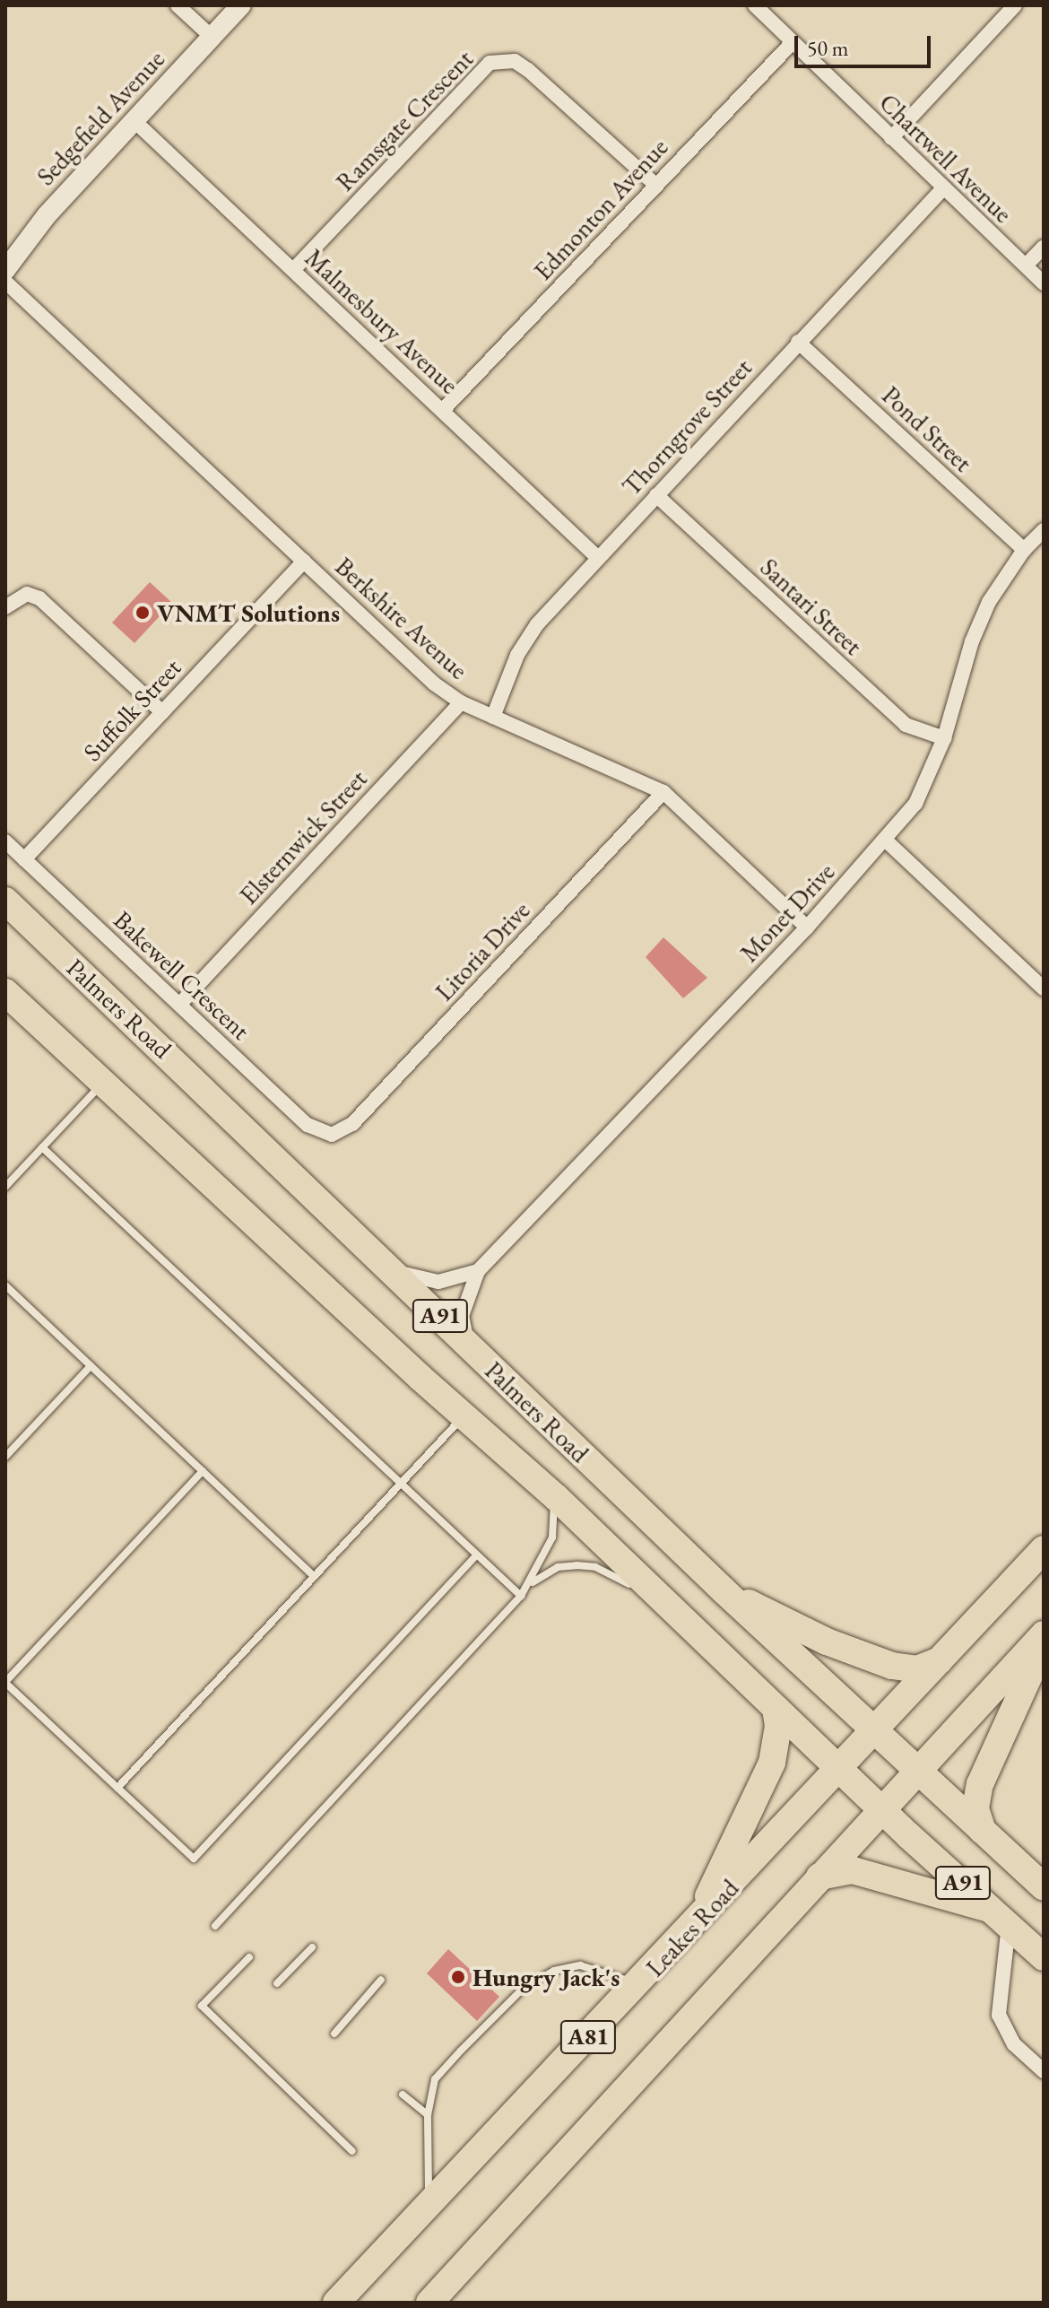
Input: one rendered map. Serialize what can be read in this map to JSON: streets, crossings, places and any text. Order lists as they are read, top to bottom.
{
  "streets": {
    "highway": [
      "Palmers Road",
      "A91",
      "Leakes Road",
      "A81"
    ],
    "street": [
      "Sedgefield Avenue",
      "Ramsgate Crescent",
      "Chartwell Avenue",
      "Edmonton Avenue",
      "Malmesbury Avenue",
      "Thorngrove Street",
      "Pond Street",
      "Santari Street",
      "Berkshire Avenue",
      "Suffolk Street",
      "Elsternwick Street",
      "Monet Drive",
      "Litoria Drive",
      "Bakewell Crescent"
    ]
  },
  "crossings": [
    ["Sedgefield Avenue", "Malmesbury Avenue"],
    ["Ramsgate Crescent", "Edmonton Avenue"],
    ["Ramsgate Crescent", "Malmesbury Avenue"],
    ["Chartwell Avenue", "Edmonton Avenue"],
    ["Chartwell Avenue", "Thorngrove Street"],
    ["Edmonton Avenue", "Malmesbury Avenue"],
    ["Malmesbury Avenue", "Thorngrove Street"],
    ["Thorngrove Street", "Pond Street"],
    ["Thorngrove Street", "Santari Street"],
    ["Thorngrove Street", "Berkshire Avenue"],
    ["Pond Street", "Monet Drive"],
    ["Santari Street", "Monet Drive"],
    ["Berkshire Avenue", "Suffolk Street"],
    ["Berkshire Avenue", "Elsternwick Street"],
    ["Berkshire Avenue", "Monet Drive"],
    ["Berkshire Avenue", "Litoria Drive"],
    ["Suffolk Street", "Bakewell Crescent"],
    ["Elsternwick Street", "Bakewell Crescent"],
    ["Monet Drive", "Palmers Road"],
    ["Litoria Drive", "Bakewell Crescent"],
    ["Palmers Road", "Leakes Road"],
    ["Palmers Road", "A81"]
  ],
  "places": ["VNMT Solutions", "Hungry Jack's"],
  "scale_bar": "50 m"
}
